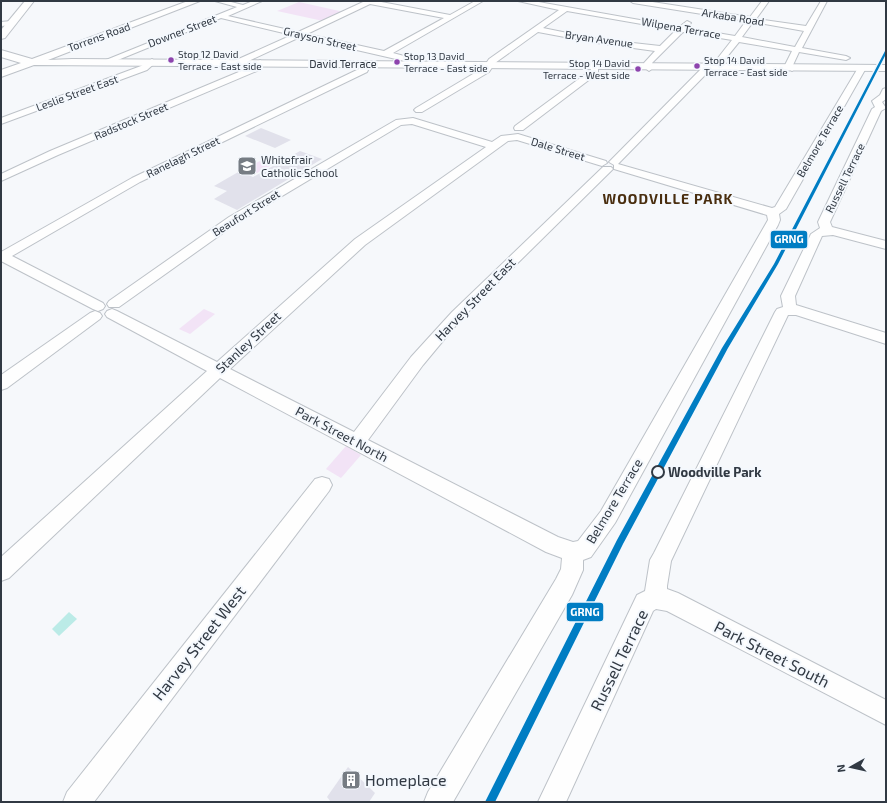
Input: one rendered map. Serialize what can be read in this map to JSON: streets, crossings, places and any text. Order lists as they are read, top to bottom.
{
  "streets": {
    "main road": ["Torrens Road", "David Terrace"],
    "street": [
      "Arkaba Road",
      "Wilpena Terrace",
      "Downer Street",
      "Grayson Street",
      "Bryan Avenue",
      "Leslie Street East",
      "Radstock Street",
      "Belmore Terrace",
      "Dale Street",
      "Ranelagh Street",
      "Russell Terrace",
      "Beaufort Street",
      "Harvey Street East",
      "Stanley Street",
      "Park Street North",
      "Harvey Street West",
      "Park Street South"
    ]
  },
  "crossings": [
    ["Arkaba Road", "Harvey Street East"],
    ["Wilpena Terrace", "Harvey Street East"],
    ["Downer Street", "Grayson Street"],
    ["Downer Street", "David Terrace"],
    ["Torrens Road", "David Terrace"],
    ["Grayson Street", "David Terrace"],
    ["David Terrace", "Leslie Street East"],
    ["David Terrace", "Radstock Street"],
    ["David Terrace", "Belmore Terrace"],
    ["David Terrace", "Ranelagh Street"],
    ["David Terrace", "Harvey Street East"],
    ["David Terrace", "Stanley Street"],
    ["Belmore Terrace", "Dale Street"],
    ["Belmore Terrace", "Park Street North"],
    ["Dale Street", "Harvey Street East"],
    ["Dale Street", "Stanley Street"],
    ["Ranelagh Street", "Park Street North"],
    ["Russell Terrace", "Park Street South"],
    ["Beaufort Street", "Stanley Street"],
    ["Beaufort Street", "Park Street North"],
    ["Harvey Street East", "Park Street North"],
    ["Stanley Street", "Park Street North"]
  ],
  "districts": ["WOODVILLE PARK"],
  "places": {
    "other": [
      "Stop 12 David Terrace - East side",
      "Stop 13 David Terrace - East side",
      "Stop 14 David Terrace - East side",
      "Stop 14 David Terrace - West side",
      "Woodville Park"
    ],
    "school or university": ["Whitefrair Catholic School"],
    "building": ["Homeplace"]
  },
  "lines": ["transit line GRNG"],
  "north": "left"
}
